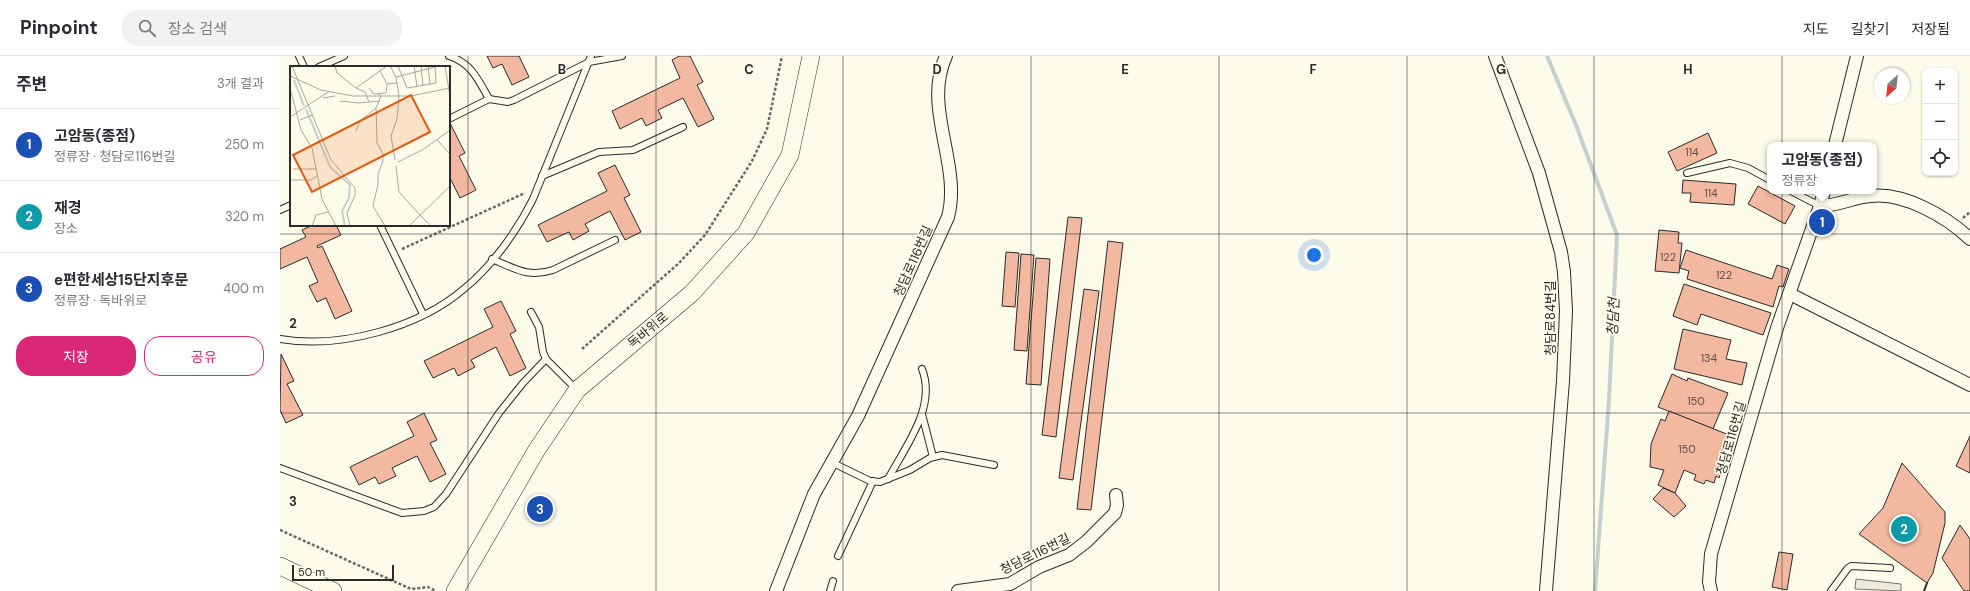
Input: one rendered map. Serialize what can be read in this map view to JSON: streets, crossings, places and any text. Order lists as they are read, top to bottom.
{
  "streets": {
    "main road": ["독바위로"],
    "street": ["청담로116번길", "청담로84번길"]
  },
  "water": ["청담천"],
  "house_numbers": [
    "114",
    "114",
    "122",
    "122",
    "134",
    "150",
    "150"
  ],
  "scale_bar": "50 m",
  "north": "bottom left",
  "page": {
    "header": "Pinpoint",
    "search": "장소 검색",
    "nav": ["지도", "길찾기", "저장됨"],
    "heading": ["주변", "3개 결과"],
    "map_buttons": ["+", "−"],
    "list": [
      {
        "mark": "1",
        "name": "고암동(종점)",
        "note": "정류장 · 청담로116번길",
        "value": "250 m"
      },
      {
        "mark": "2",
        "name": "재경",
        "note": "장소",
        "value": "320 m"
      },
      {
        "mark": "3",
        "name": "e편한세상15단지후문",
        "note": "정류장 · 독바위로",
        "value": "400 m"
      }
    ],
    "popup": ["고암동(종점)", "정류장"],
    "pins": ["1", "3", "2"],
    "buttons": ["저장", "공유"],
    "scale": "50 m"
  },
  "grid": {
    "columns": [
      "B",
      "C",
      "D",
      "E",
      "F",
      "G",
      "H"
    ],
    "rows": ["2", "3"]
  }
}
